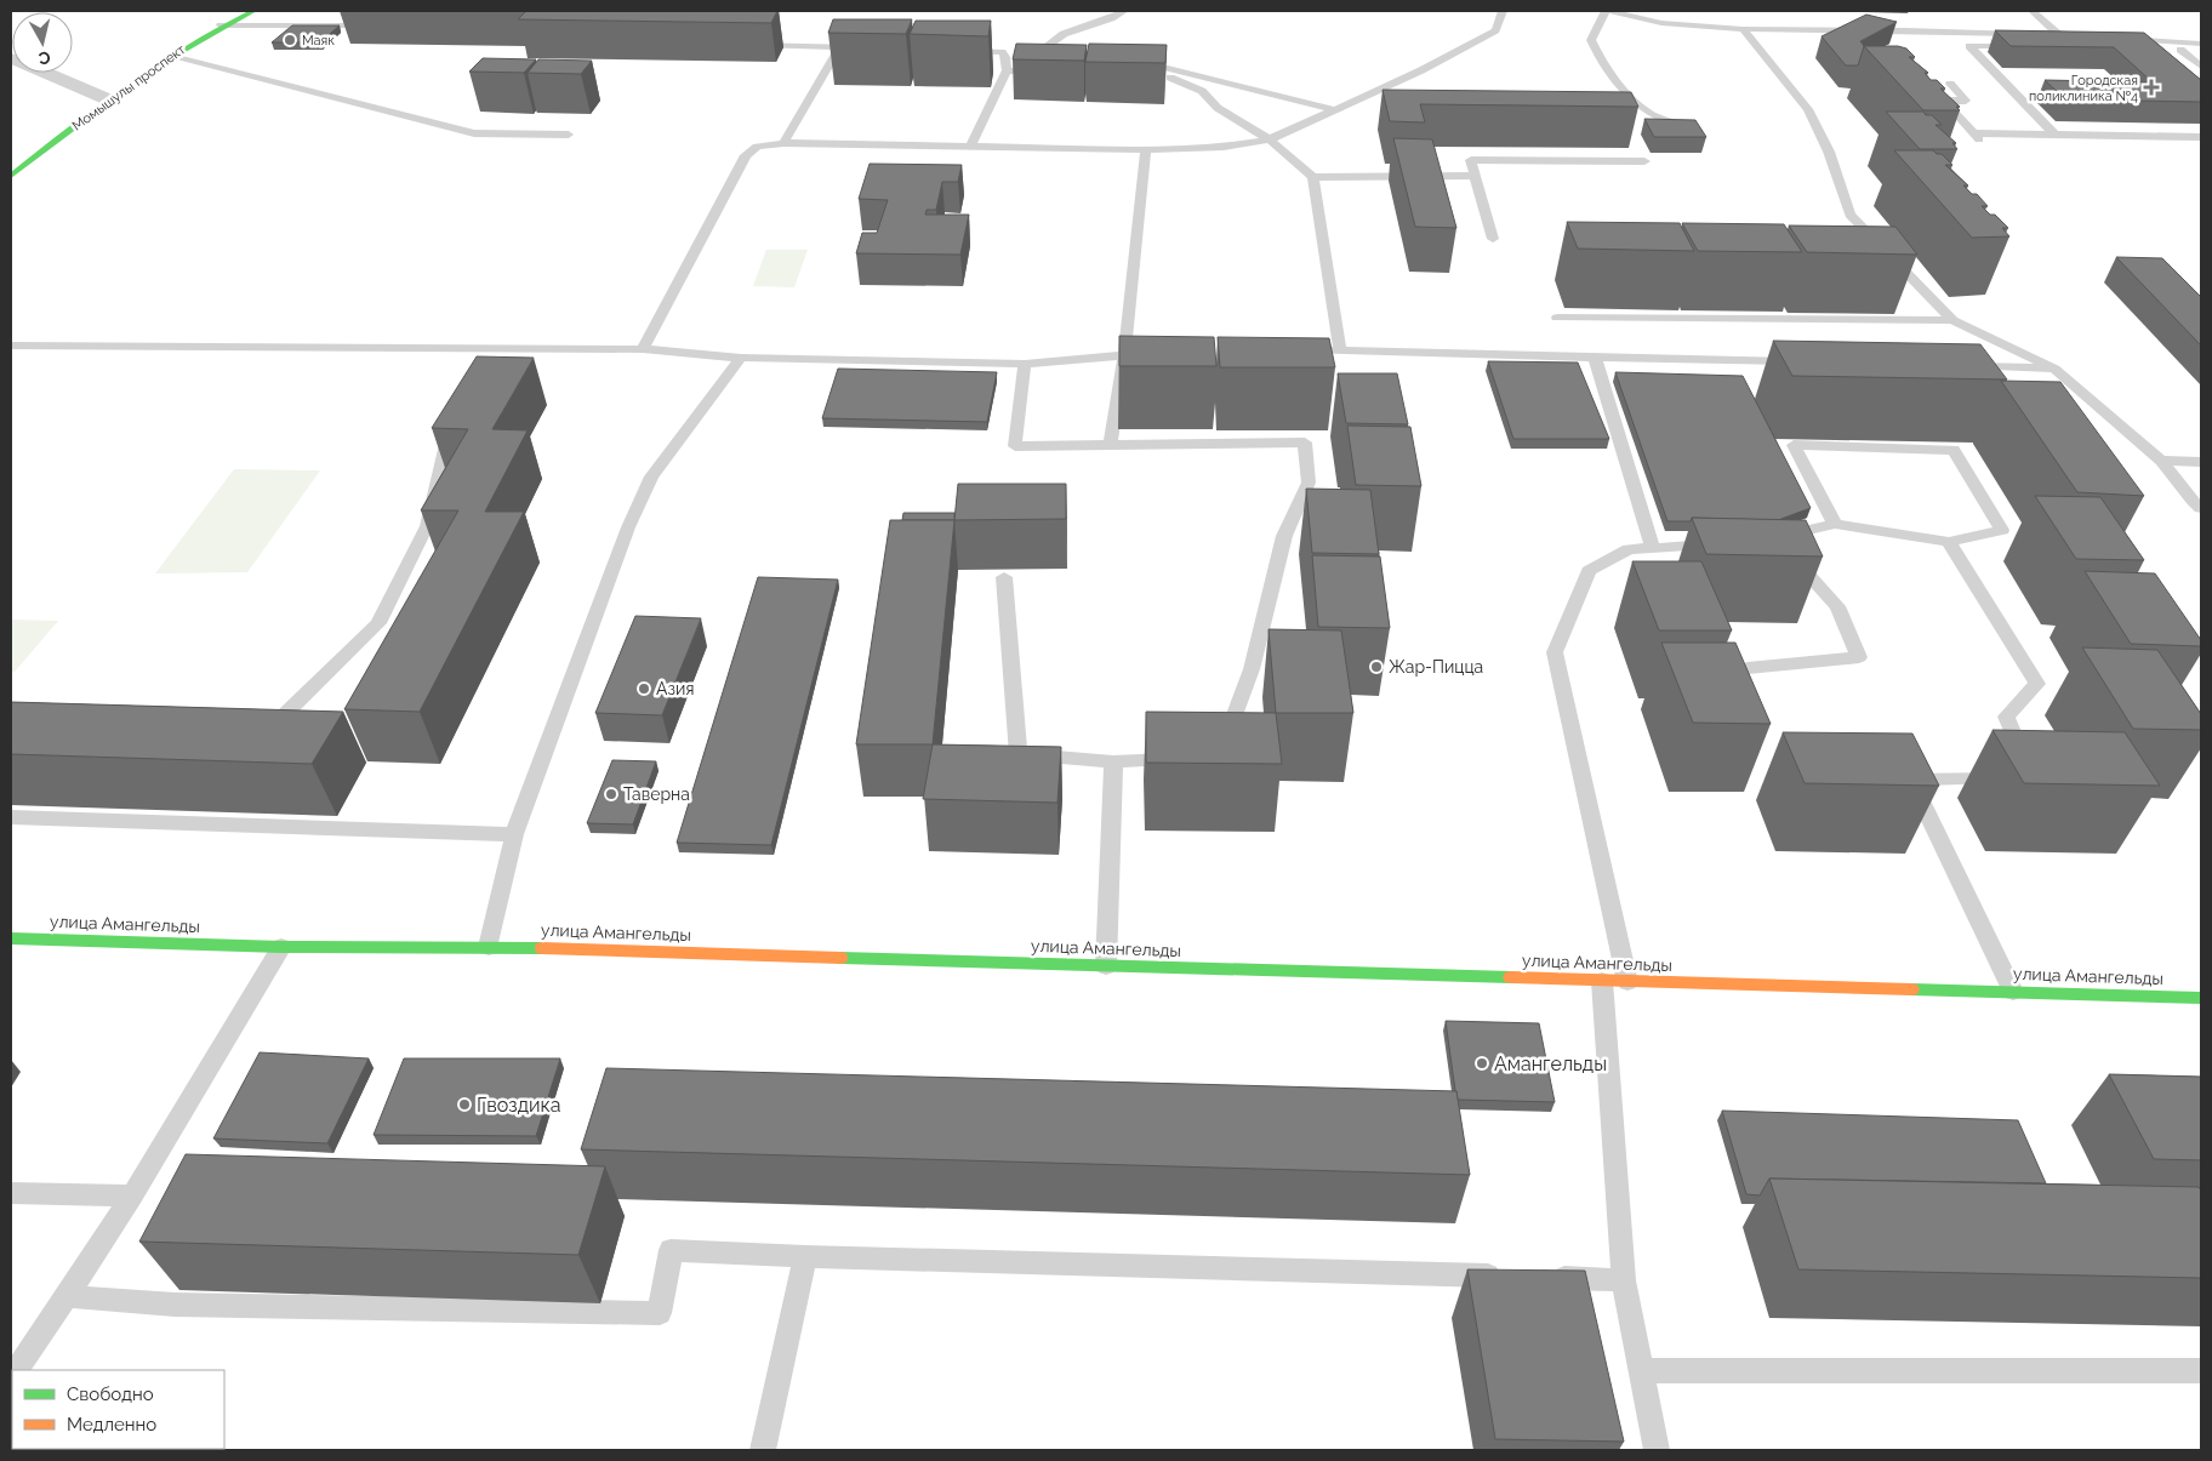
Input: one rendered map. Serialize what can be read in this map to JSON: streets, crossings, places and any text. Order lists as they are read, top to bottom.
{
  "streets": {
    "street": ["Момышулы проспект", "улица Амангельды"]
  },
  "places": {
    "other": [
      "Маяк",
      "Жар-Пицца",
      "Азия",
      "Таверна",
      "Амангельды",
      "Гвоздика"
    ],
    "health": ["Городская поликлиника №4"]
  },
  "legend": ["Свободно", "Медленно"],
  "north": "bottom"
}
